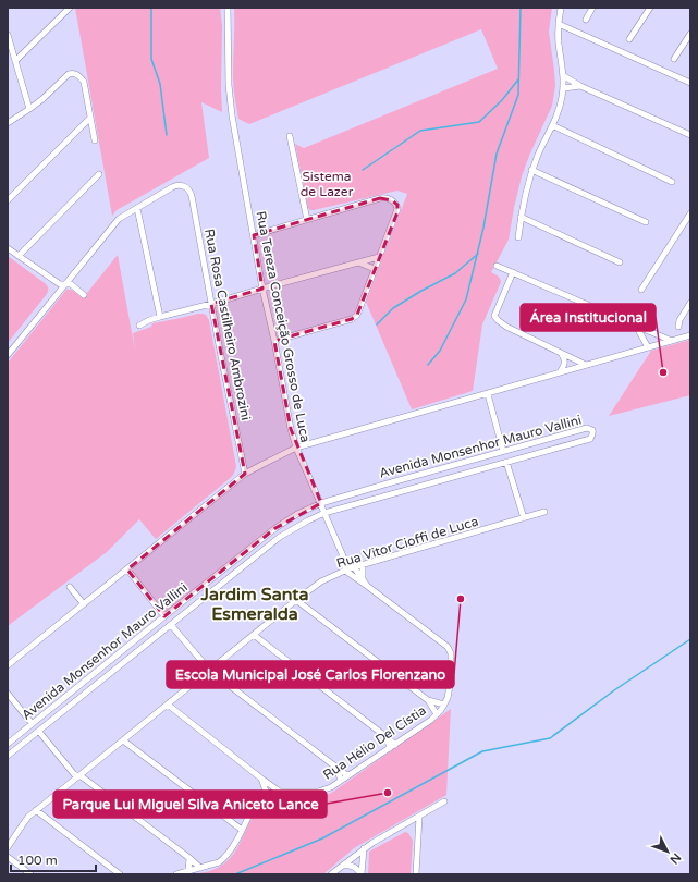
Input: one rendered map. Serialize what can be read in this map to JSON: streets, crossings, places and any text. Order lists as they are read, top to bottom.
{
  "streets": {
    "street": [
      "Rua Rosa Castilheiro Ambrozini",
      "Rua Tereza Conceição Grosso de Luca",
      "Avenida Monsenhor Mauro Vallini",
      "Rua Vitor Cioffi de Luca",
      "Rua Hélio Del Cístia"
    ]
  },
  "crossings": [
    ["Rua Tereza Conceição Grosso de Luca", "Avenida Monsenhor Mauro Vallini"],
    ["Rua Tereza Conceição Grosso de Luca", "Rua Vitor Cioffi de Luca"],
    ["Rua Tereza Conceição Grosso de Luca", "Rua Hélio Del Cístia"]
  ],
  "districts": ["Jardim Santa Esmeralda"],
  "parks": ["Sistema de Lazer"],
  "places": ["Área Institucional", "Escola Municipal José Carlos Florenzano", "Parque Lui Miguel Silva Aniceto Lance"],
  "scale_bar": "100 m",
  "north": "bottom right"
}
